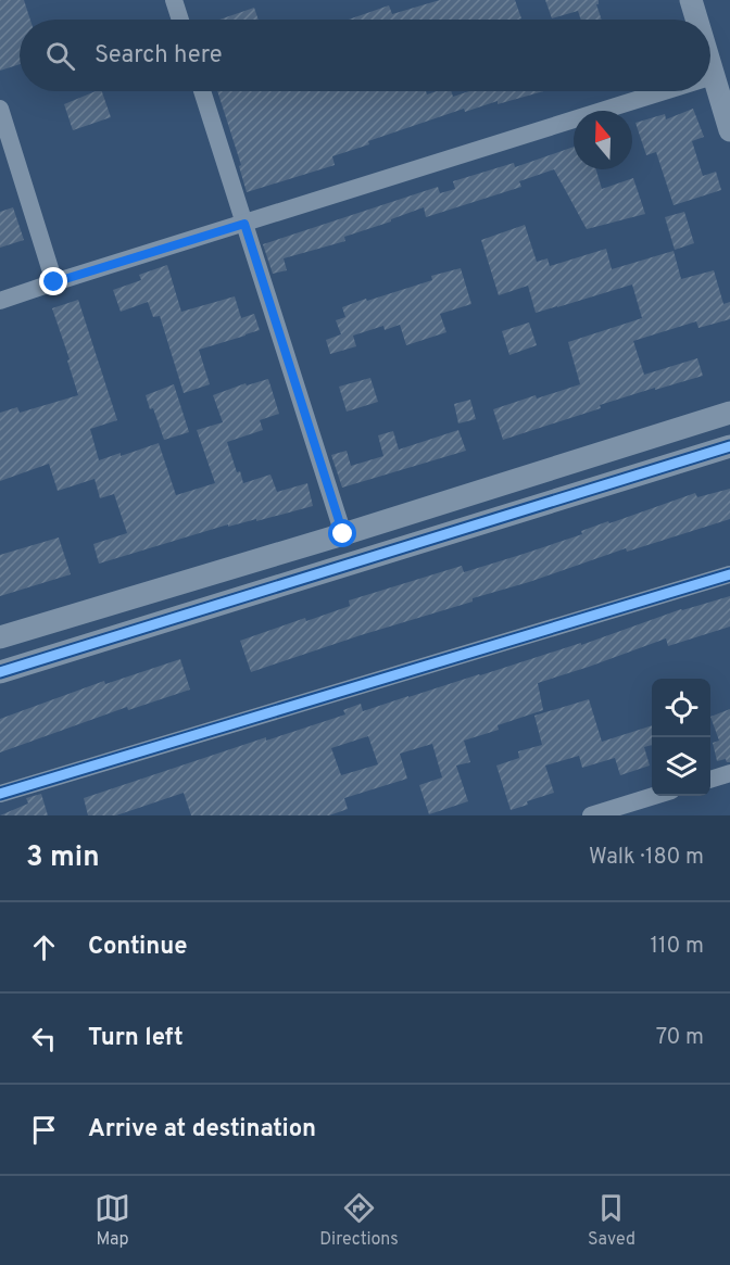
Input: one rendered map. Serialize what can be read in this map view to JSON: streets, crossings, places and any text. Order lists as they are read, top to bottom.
{
  "north": "top",
  "page": {
    "search": "Search here",
    "heading": ["3 min", "Walk · 180 m"],
    "list": [
      ["Continue", "110 m"],
      ["Turn left", "70 m"],
      "Arrive at destination"
    ],
    "nav": ["Map", "Directions", "Saved"]
  }
}
